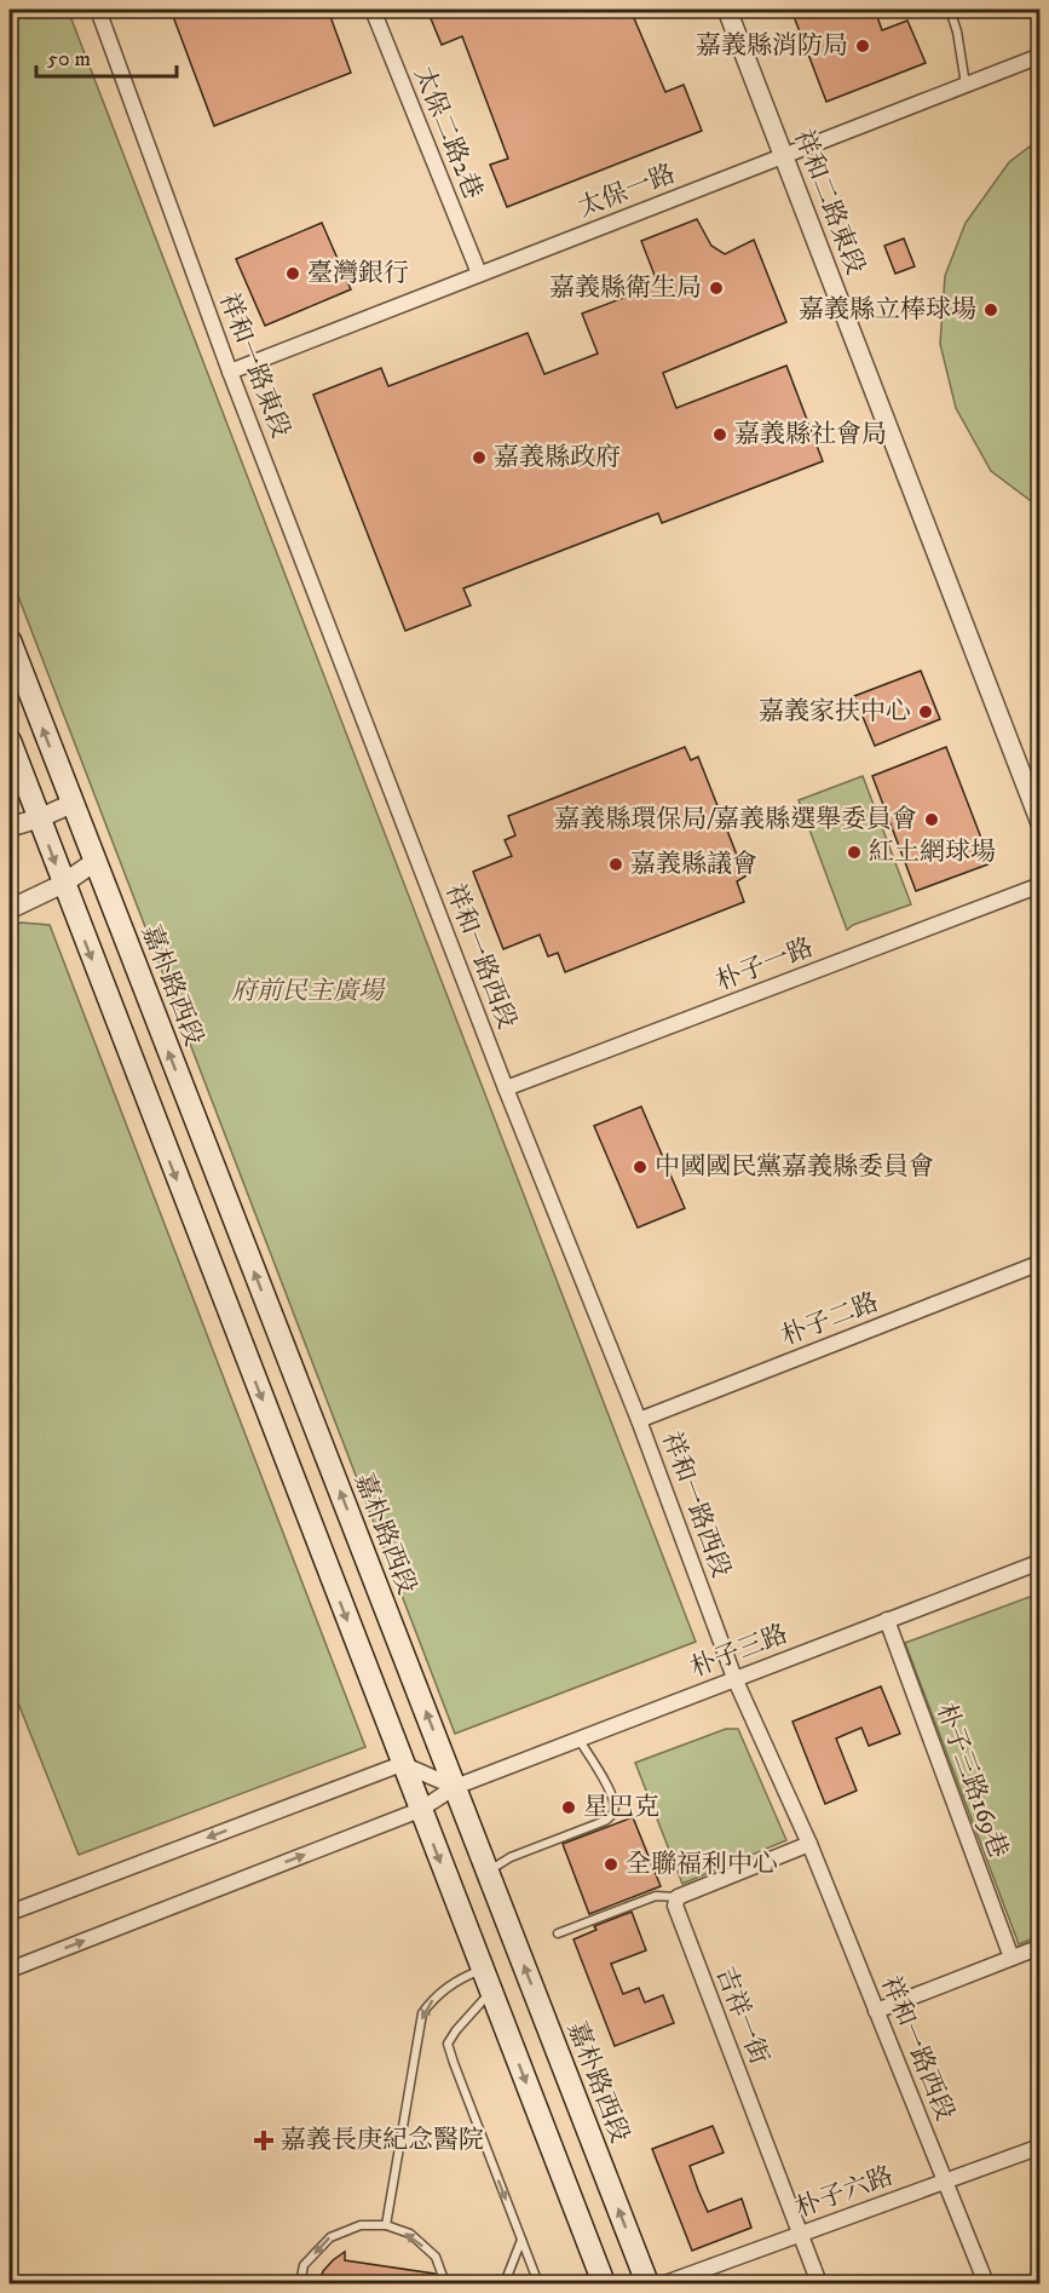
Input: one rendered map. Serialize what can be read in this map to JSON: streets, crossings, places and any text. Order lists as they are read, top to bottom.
{
  "streets": {
    "main road": ["嘉朴路西段"],
    "street": [
      "太保二路2巷",
      "太保一路",
      "祥和二路東段",
      "祥和一路東段",
      "祥和一路西段",
      "朴子一路",
      "朴子二路",
      "朴子三路",
      "朴子三路169巷",
      "吉祥一街",
      "朴子六路"
    ]
  },
  "crossings": [
    ["太保二路2巷", "太保一路"],
    ["太保一路", "祥和二路東段"],
    ["太保一路", "祥和一路東段"],
    ["祥和一路東段", "祥和一路西段"],
    ["祥和一路西段", "朴子一路"],
    ["祥和一路西段", "朴子二路"],
    ["祥和一路西段", "朴子三路"],
    ["祥和一路西段", "朴子六路"],
    ["嘉朴路西段", "朴子三路"],
    ["朴子三路", "朴子三路169巷"],
    ["吉祥一街", "朴子六路"]
  ],
  "parks": ["府前民主廣場"],
  "places": {
    "other": [
      "嘉義縣消防局",
      "臺灣銀行",
      "嘉義縣衛生局",
      "嘉義縣立棒球場",
      "嘉義縣社會局",
      "嘉義縣政府",
      "嘉義家扶中心",
      "嘉義縣環保局/嘉義縣選舉委員會",
      "紅土網球場",
      "嘉義縣議會",
      "中國國民黨嘉義縣委員會",
      "星巴克",
      "全聯福利中心"
    ],
    "health": ["嘉義長庚紀念醫院"]
  },
  "scale_bar": "50 m"
}
